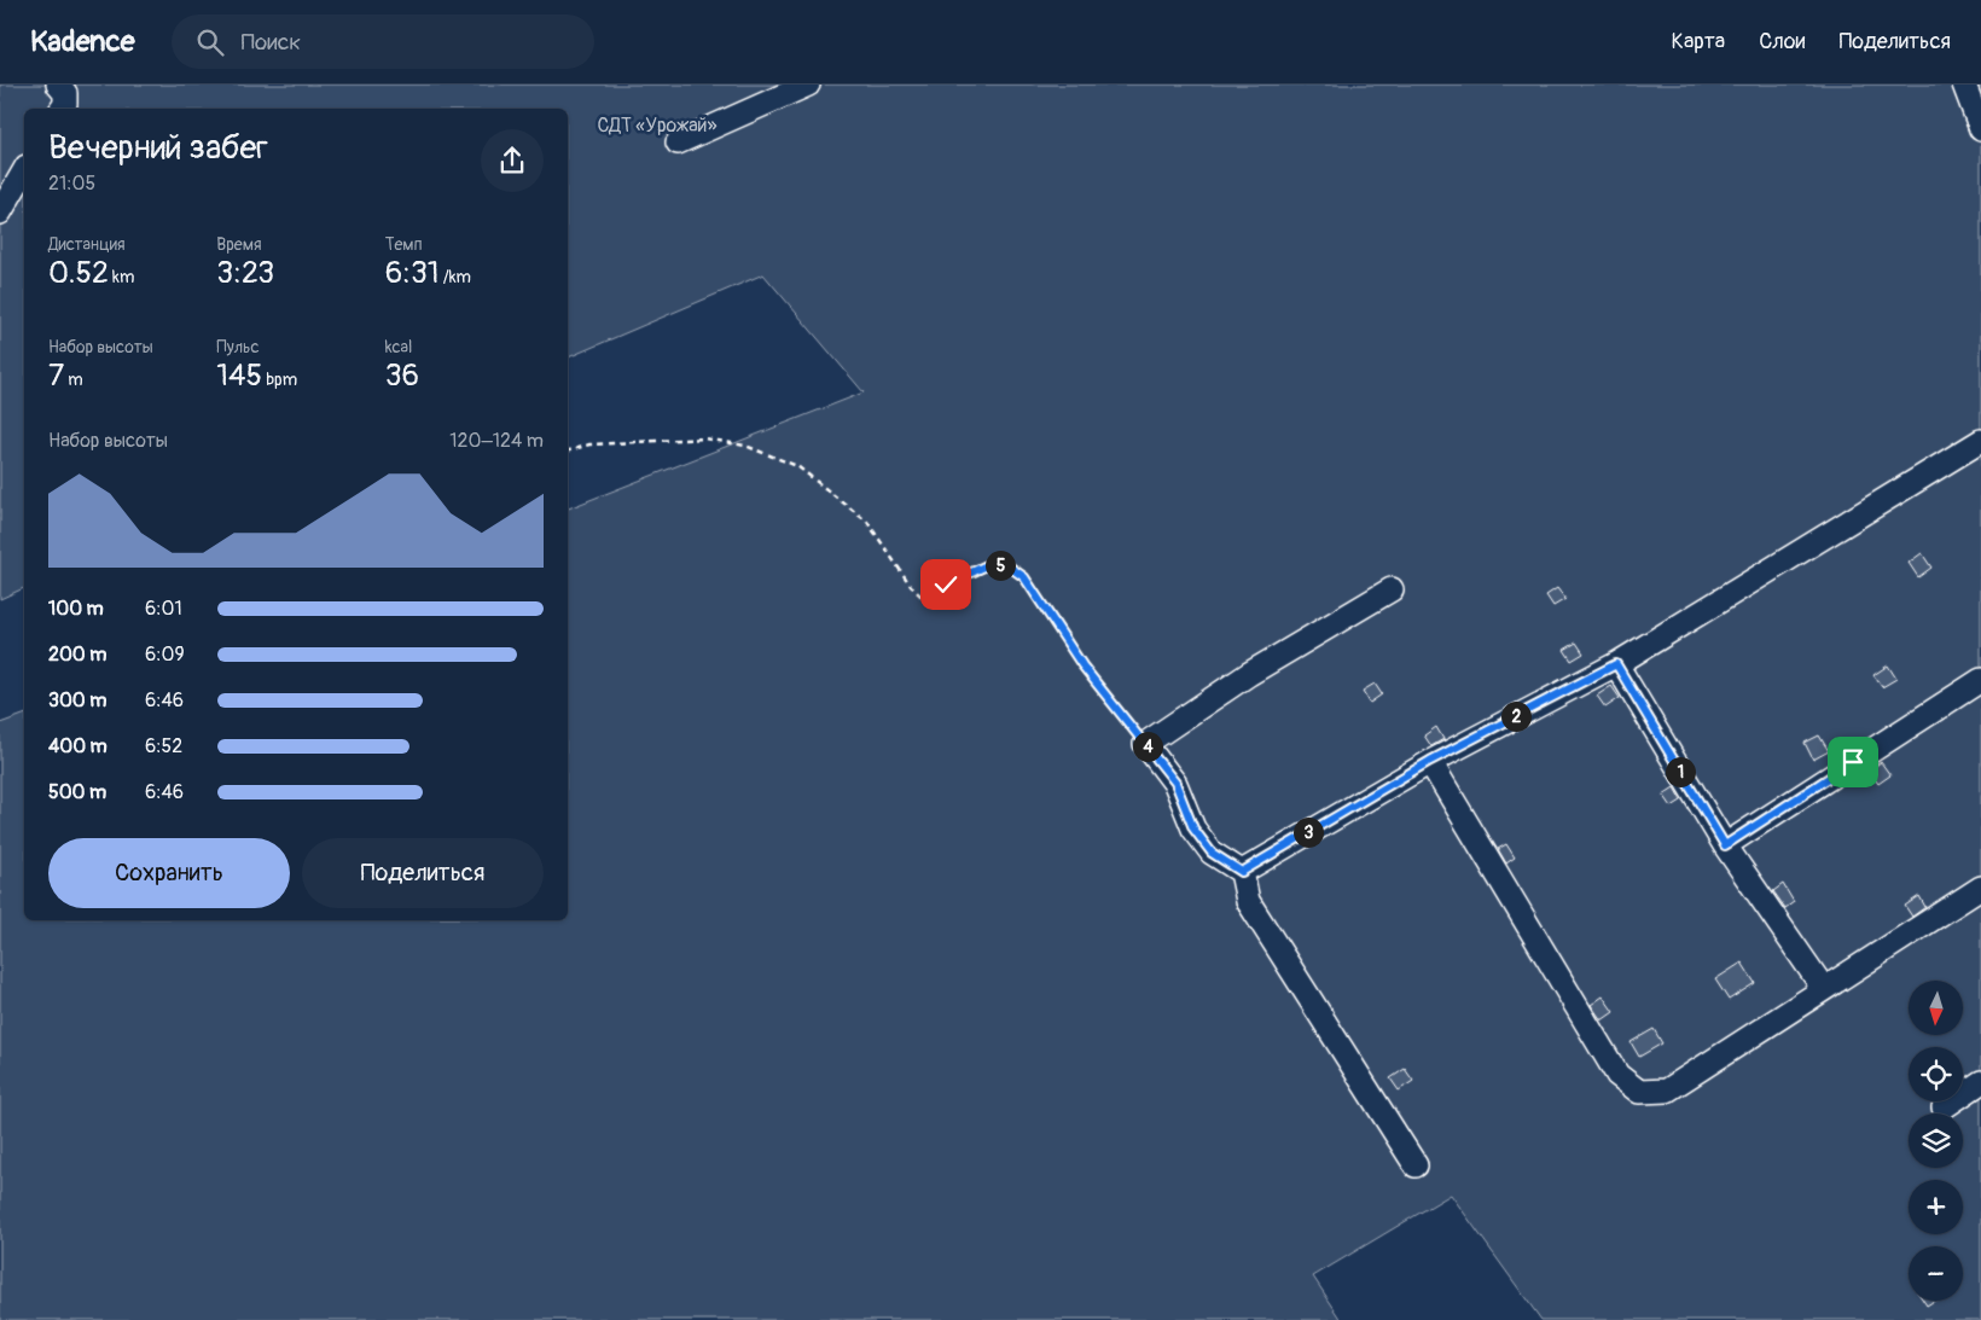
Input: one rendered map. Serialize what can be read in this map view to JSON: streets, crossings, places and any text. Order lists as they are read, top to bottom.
{
  "parks": ["СДТ «Урожай»"],
  "north": "bottom",
  "page": {
    "header": "Kadence",
    "search": "Поиск",
    "nav": ["Карта", "Слои", "Поделиться"],
    "heading": ["Вечерний забег", "21:05"],
    "stats": [
      ["Дистанция", "0.52 km"],
      ["Время", "3:23"],
      ["Темп", "6:31 /km"],
      ["Набор высоты", "7 m"],
      ["Пульс", "145 bpm"],
      ["kcal", "36"]
    ],
    "chart": ["Набор высоты", "120–124 m"],
    "pins": [
      "5",
      "2",
      "4",
      "1",
      "3"
    ],
    "list": [
      {
        "name": "100 m",
        "note": "6:01"
      },
      {
        "name": "200 m",
        "note": "6:09"
      },
      {
        "name": "300 m",
        "note": "6:46"
      },
      {
        "name": "400 m",
        "note": "6:52"
      },
      {
        "name": "500 m",
        "note": "6:46"
      }
    ],
    "buttons": ["Сохранить", "Поделиться"],
    "map_buttons": ["+", "−"]
  }
}
